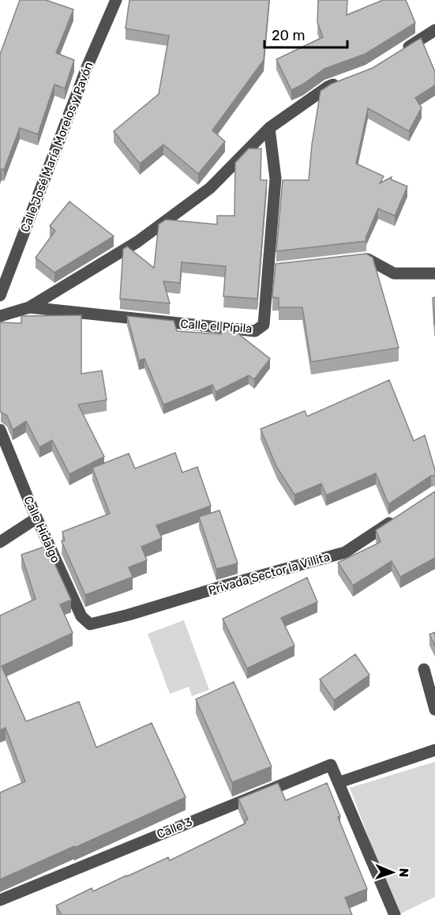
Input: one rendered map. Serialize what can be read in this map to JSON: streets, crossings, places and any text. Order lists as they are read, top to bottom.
{
  "streets": {
    "street": [
      "Calle José María Morelos y Pavón",
      "Calle el Pípila",
      "Calle Hidalgo",
      "Privada Sector la Villita",
      "Calle 3"
    ]
  },
  "crossings": [
    ["Calle Hidalgo", "Privada Sector la Villita"]
  ],
  "scale_bar": "20 m",
  "north": "right"
}
